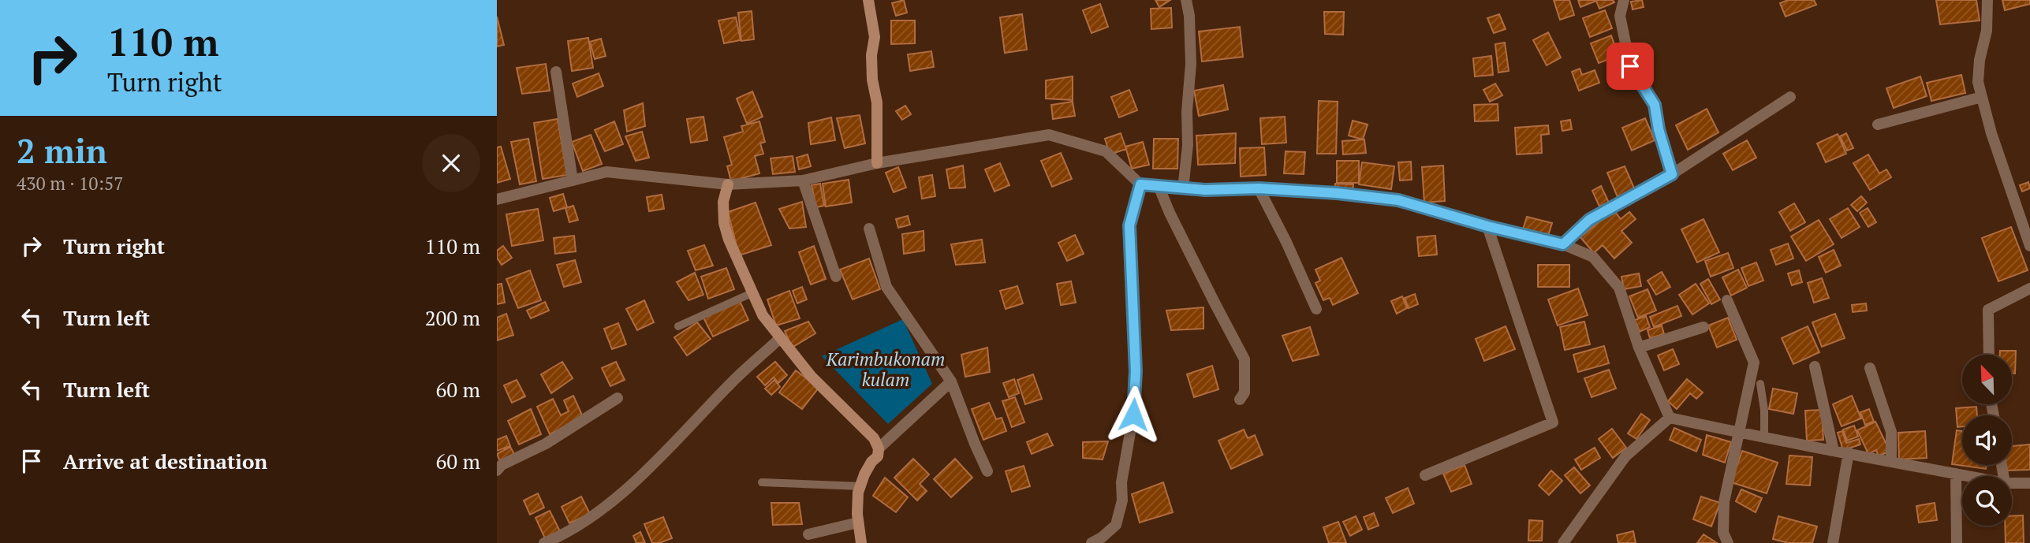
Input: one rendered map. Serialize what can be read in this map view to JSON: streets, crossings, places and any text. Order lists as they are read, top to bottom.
{
  "water": ["Karimbukonam kulam"],
  "north": "top left",
  "page": {
    "turn": ["110 m", "Turn right"],
    "heading": ["2 min", "430 m · 10:57"],
    "list": [
      {
        "name": "Turn right",
        "value": "110 m"
      },
      {
        "name": "Turn left",
        "value": "200 m"
      },
      {
        "name": "Turn left",
        "value": "60 m"
      },
      {
        "name": "Arrive at destination",
        "value": "60 m"
      }
    ]
  }
}
